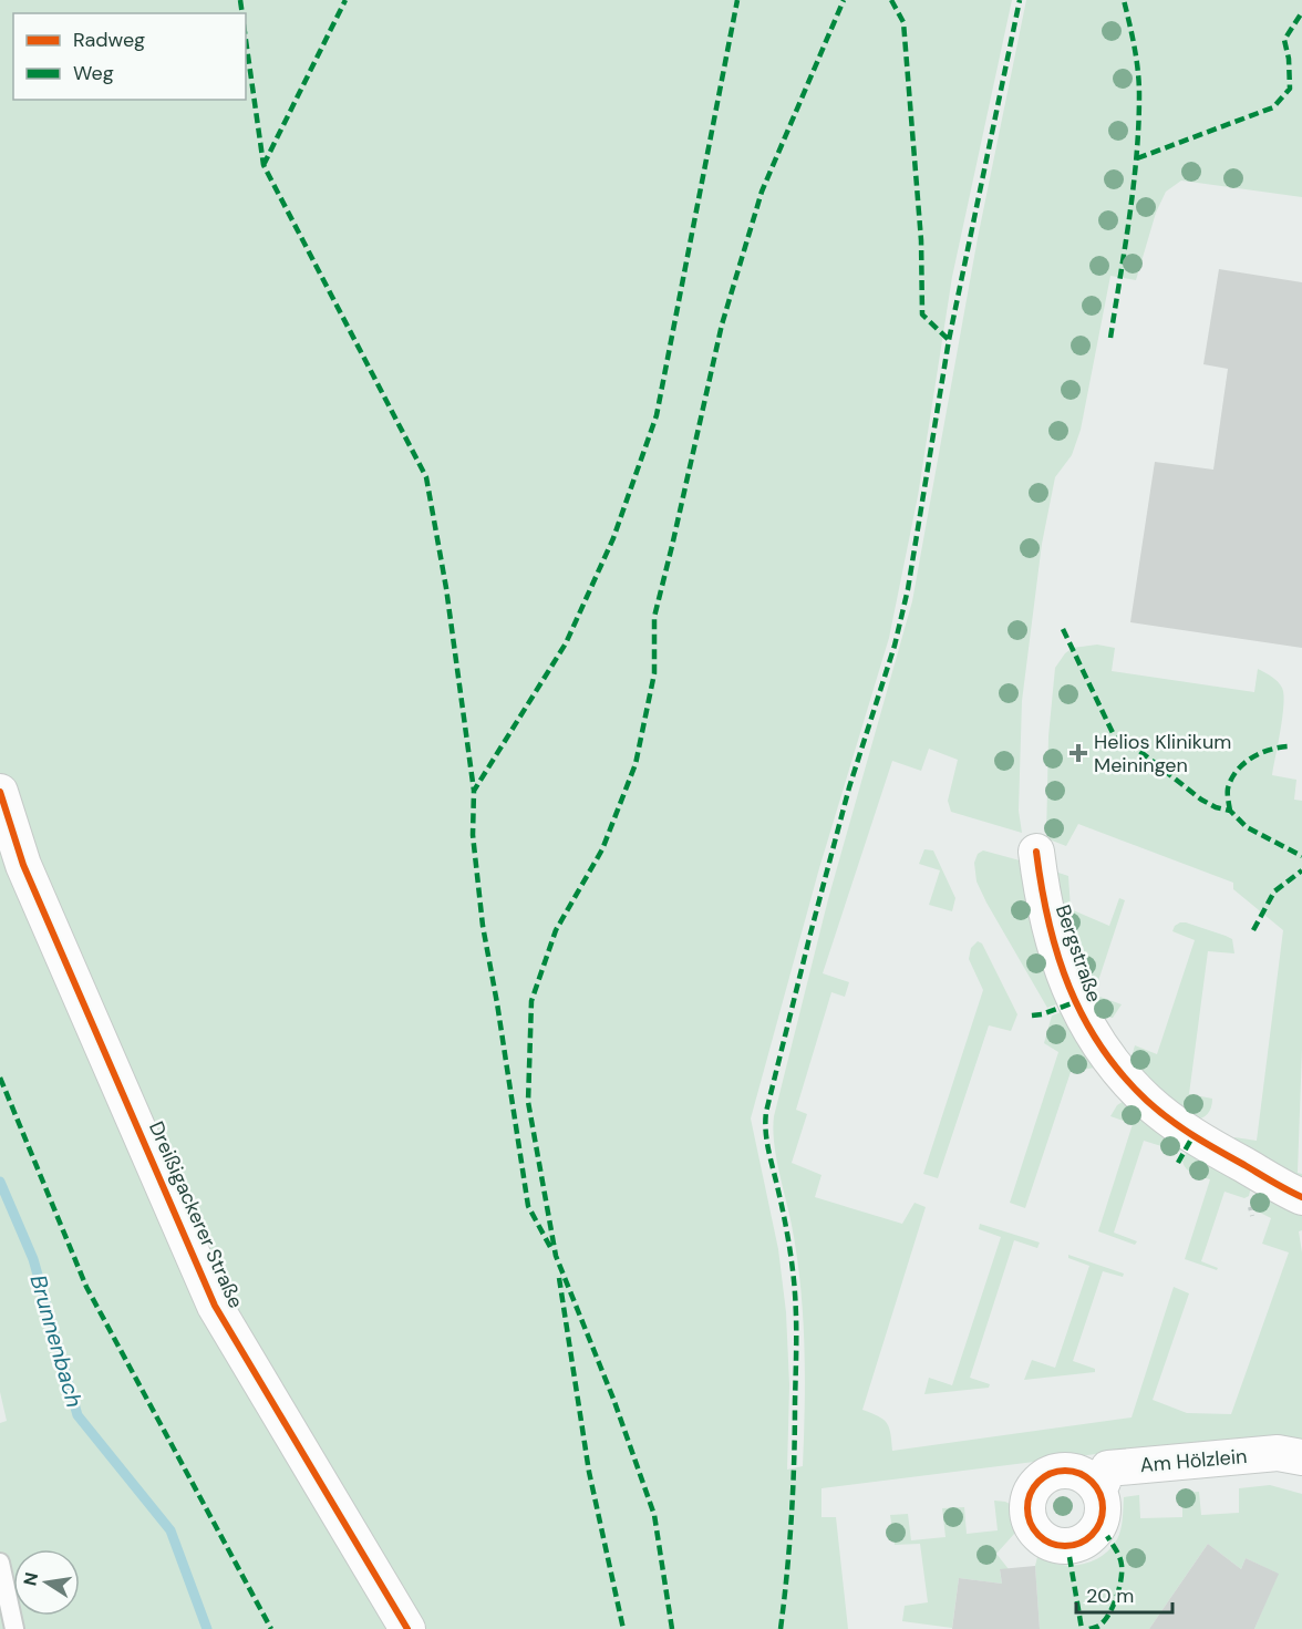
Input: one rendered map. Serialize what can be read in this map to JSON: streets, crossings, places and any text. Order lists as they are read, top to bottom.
{
  "streets": {
    "street": ["Bergstraße", "Dreißigackerer Straße", "Am Hölzlein"]
  },
  "water": ["Brunnenbach"],
  "places": {
    "health": ["Helios Klinikum Meiningen"]
  },
  "legend": ["Radweg", "Weg"],
  "scale_bar": "20 m",
  "north": "left"
}
